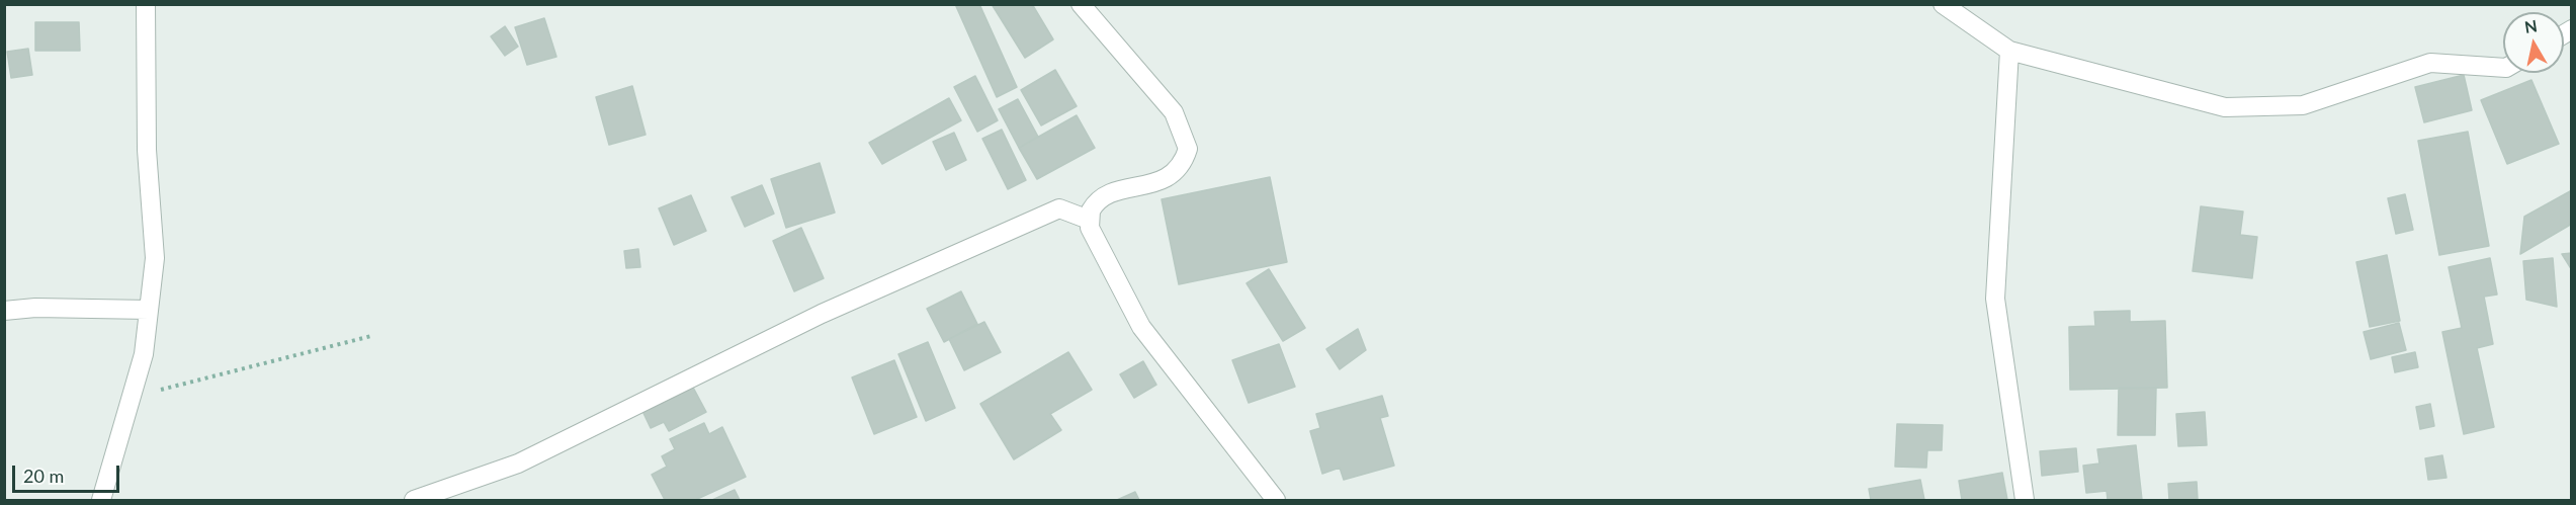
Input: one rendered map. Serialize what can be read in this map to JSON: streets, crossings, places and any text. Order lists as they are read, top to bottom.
{
  "scale_bar": "20 m",
  "north": "top"
}
